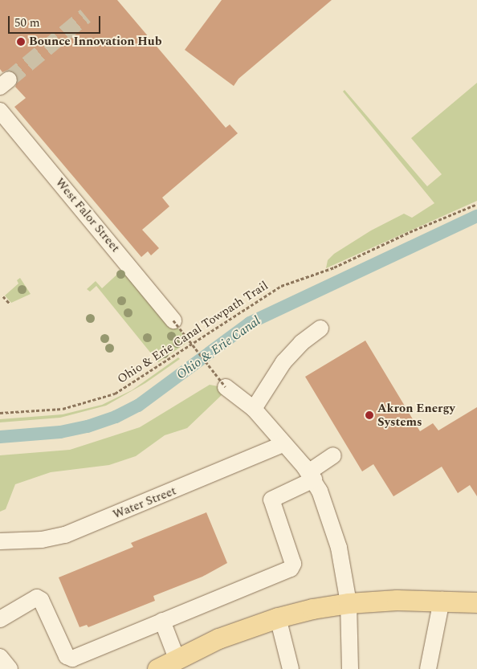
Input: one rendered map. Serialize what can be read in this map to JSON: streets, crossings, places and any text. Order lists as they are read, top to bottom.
{
  "streets": {
    "street": ["West Falor Street", "Water Street"],
    "path": ["Ohio & Erie Canal Towpath Trail"]
  },
  "water": ["Ohio & Erie Canal"],
  "places": ["Bounce Innovation Hub", "Akron Energy Systems"],
  "scale_bar": "50 m"
}
